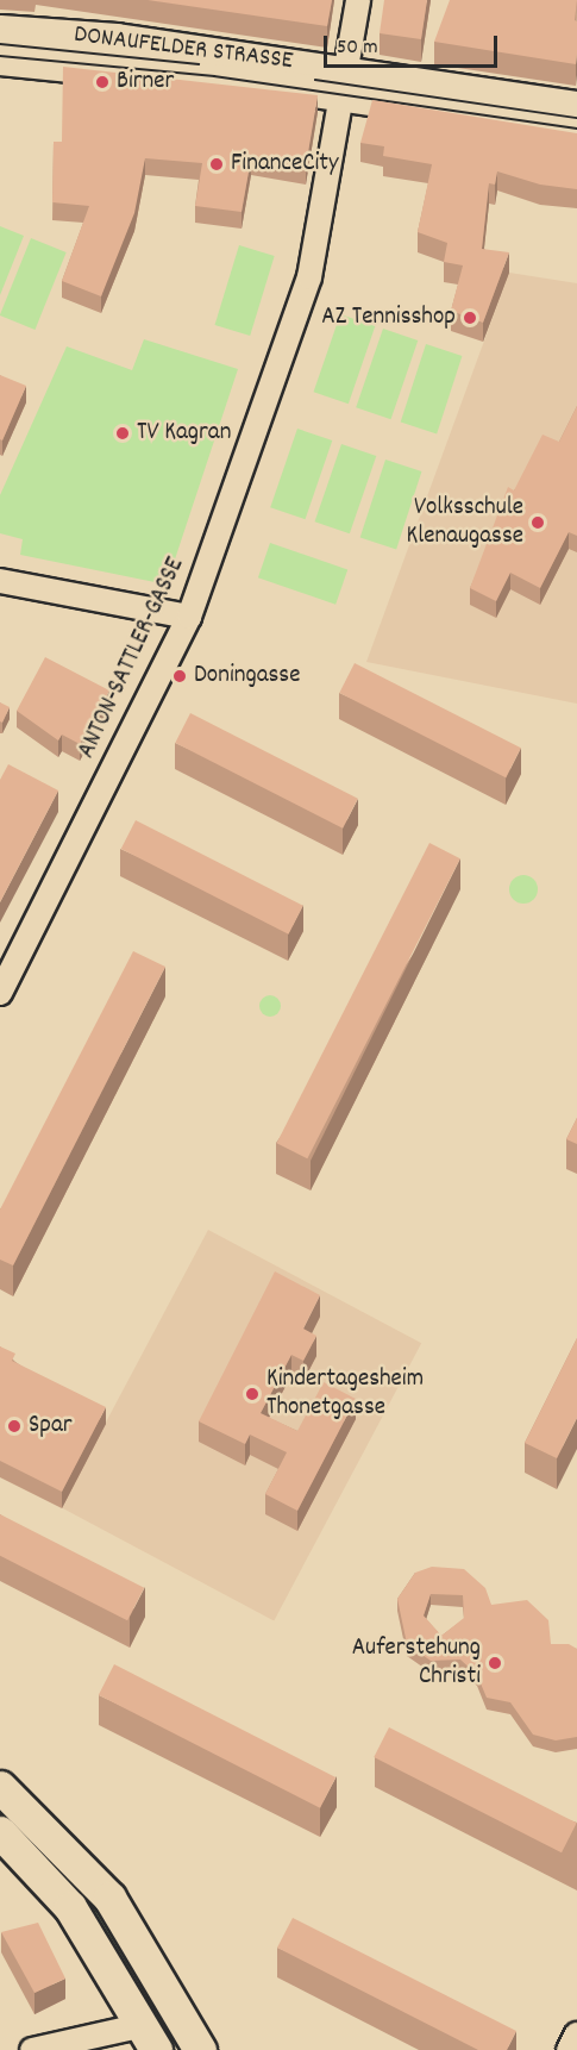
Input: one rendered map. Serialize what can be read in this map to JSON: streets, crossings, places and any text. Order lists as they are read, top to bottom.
{
  "streets": {
    "main road": ["DONAUFELDER STRASSE"],
    "street": ["ANTON-SATTLER-GASSE"]
  },
  "crossings": [
    ["DONAUFELDER STRASSE", "ANTON-SATTLER-GASSE"]
  ],
  "places": [
    "Birner",
    "FinanceCity",
    "AZ Tennisshop",
    "TV Kagran",
    "Volksschule Klenaugasse",
    "Doningasse",
    "Kindertagesheim Thonetgasse",
    "Spar",
    "Auferstehung Christi"
  ],
  "scale_bar": "50 m"
}
